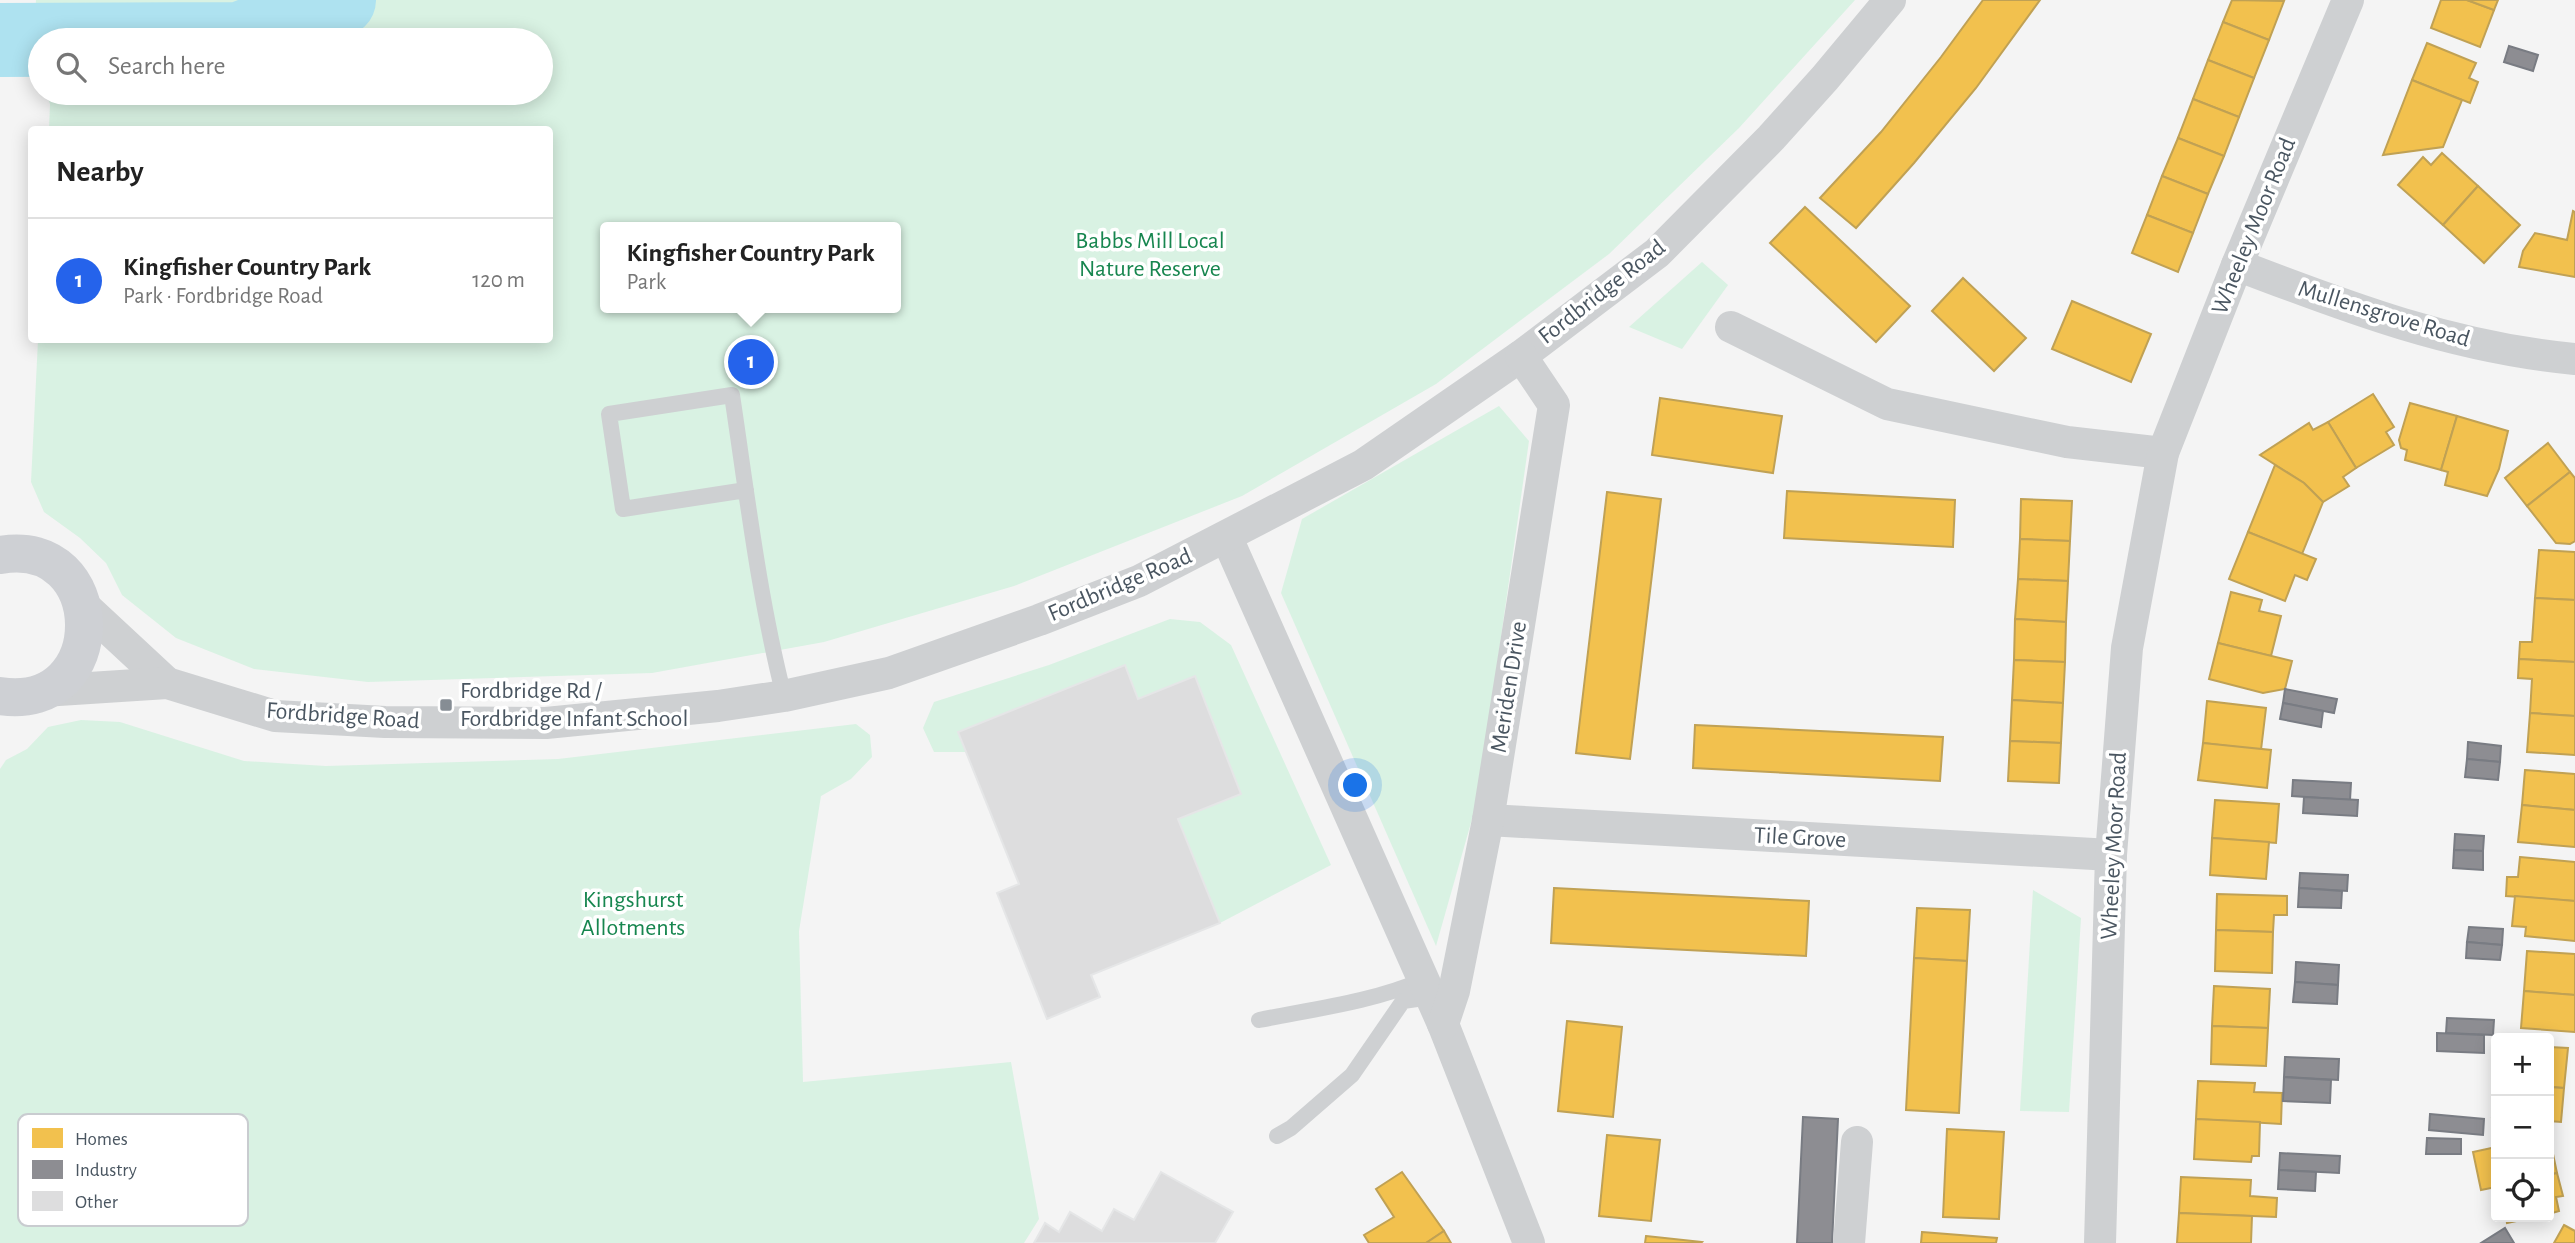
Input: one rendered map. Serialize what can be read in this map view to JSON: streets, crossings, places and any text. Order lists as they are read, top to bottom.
{
  "streets": {
    "street": [
      "Wheeley Moor Road",
      "Fordbridge Road",
      "Mullensgrove Road",
      "Meriden Drive",
      "Tile Grove"
    ]
  },
  "crossings": [
    ["Wheeley Moor Road", "Mullensgrove Road"],
    ["Wheeley Moor Road", "Tile Grove"],
    ["Fordbridge Road", "Meriden Drive"],
    ["Meriden Drive", "Tile Grove"]
  ],
  "parks": ["Babbs Mill Local Nature Reserve", "Kingshurst Allotments"],
  "places": {
    "transit": ["Fordbridge Rd / Fordbridge Infant School"]
  },
  "legend": ["Homes", "Industry", "Other"],
  "page": {
    "search": "Search here",
    "heading": "Nearby",
    "list": [
      {
        "mark": "1",
        "name": "Kingfisher Country Park",
        "note": "Park · Fordbridge Road",
        "value": "120 m"
      }
    ],
    "popup": ["Kingfisher Country Park", "Park"],
    "pins": "1",
    "map_buttons": ["+", "−"]
  }
}
